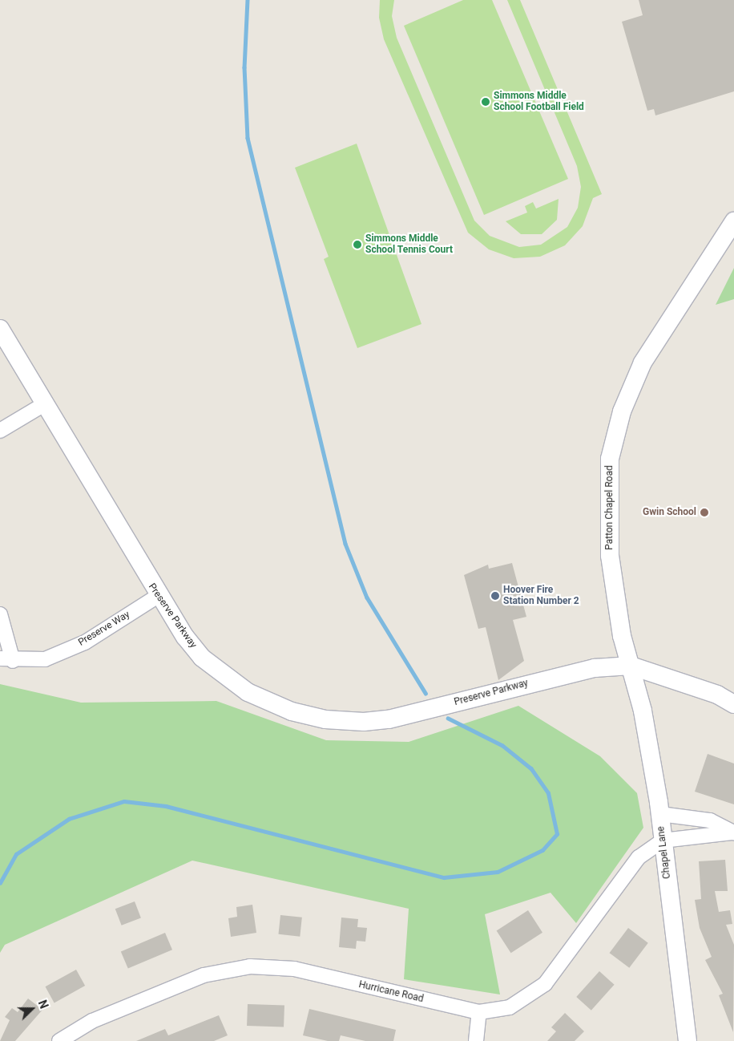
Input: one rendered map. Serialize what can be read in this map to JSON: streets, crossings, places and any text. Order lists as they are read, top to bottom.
{
  "streets": {
    "street": [
      "Patton Chapel Road",
      "Preserve Parkway",
      "Preserve Way",
      "Chapel Lane",
      "Hurricane Road"
    ]
  },
  "crossings": [
    ["Patton Chapel Road", "Preserve Parkway"],
    ["Patton Chapel Road", "Chapel Lane"],
    ["Preserve Parkway", "Preserve Way"],
    ["Preserve Parkway", "Chapel Lane"],
    ["Chapel Lane", "Hurricane Road"]
  ],
  "places": [
    "Simmons Middle School Football Field",
    "Simmons Middle School Tennis Court",
    "Gwin School",
    "Hoover Fire Station Number 2"
  ],
  "north": "right"
}
